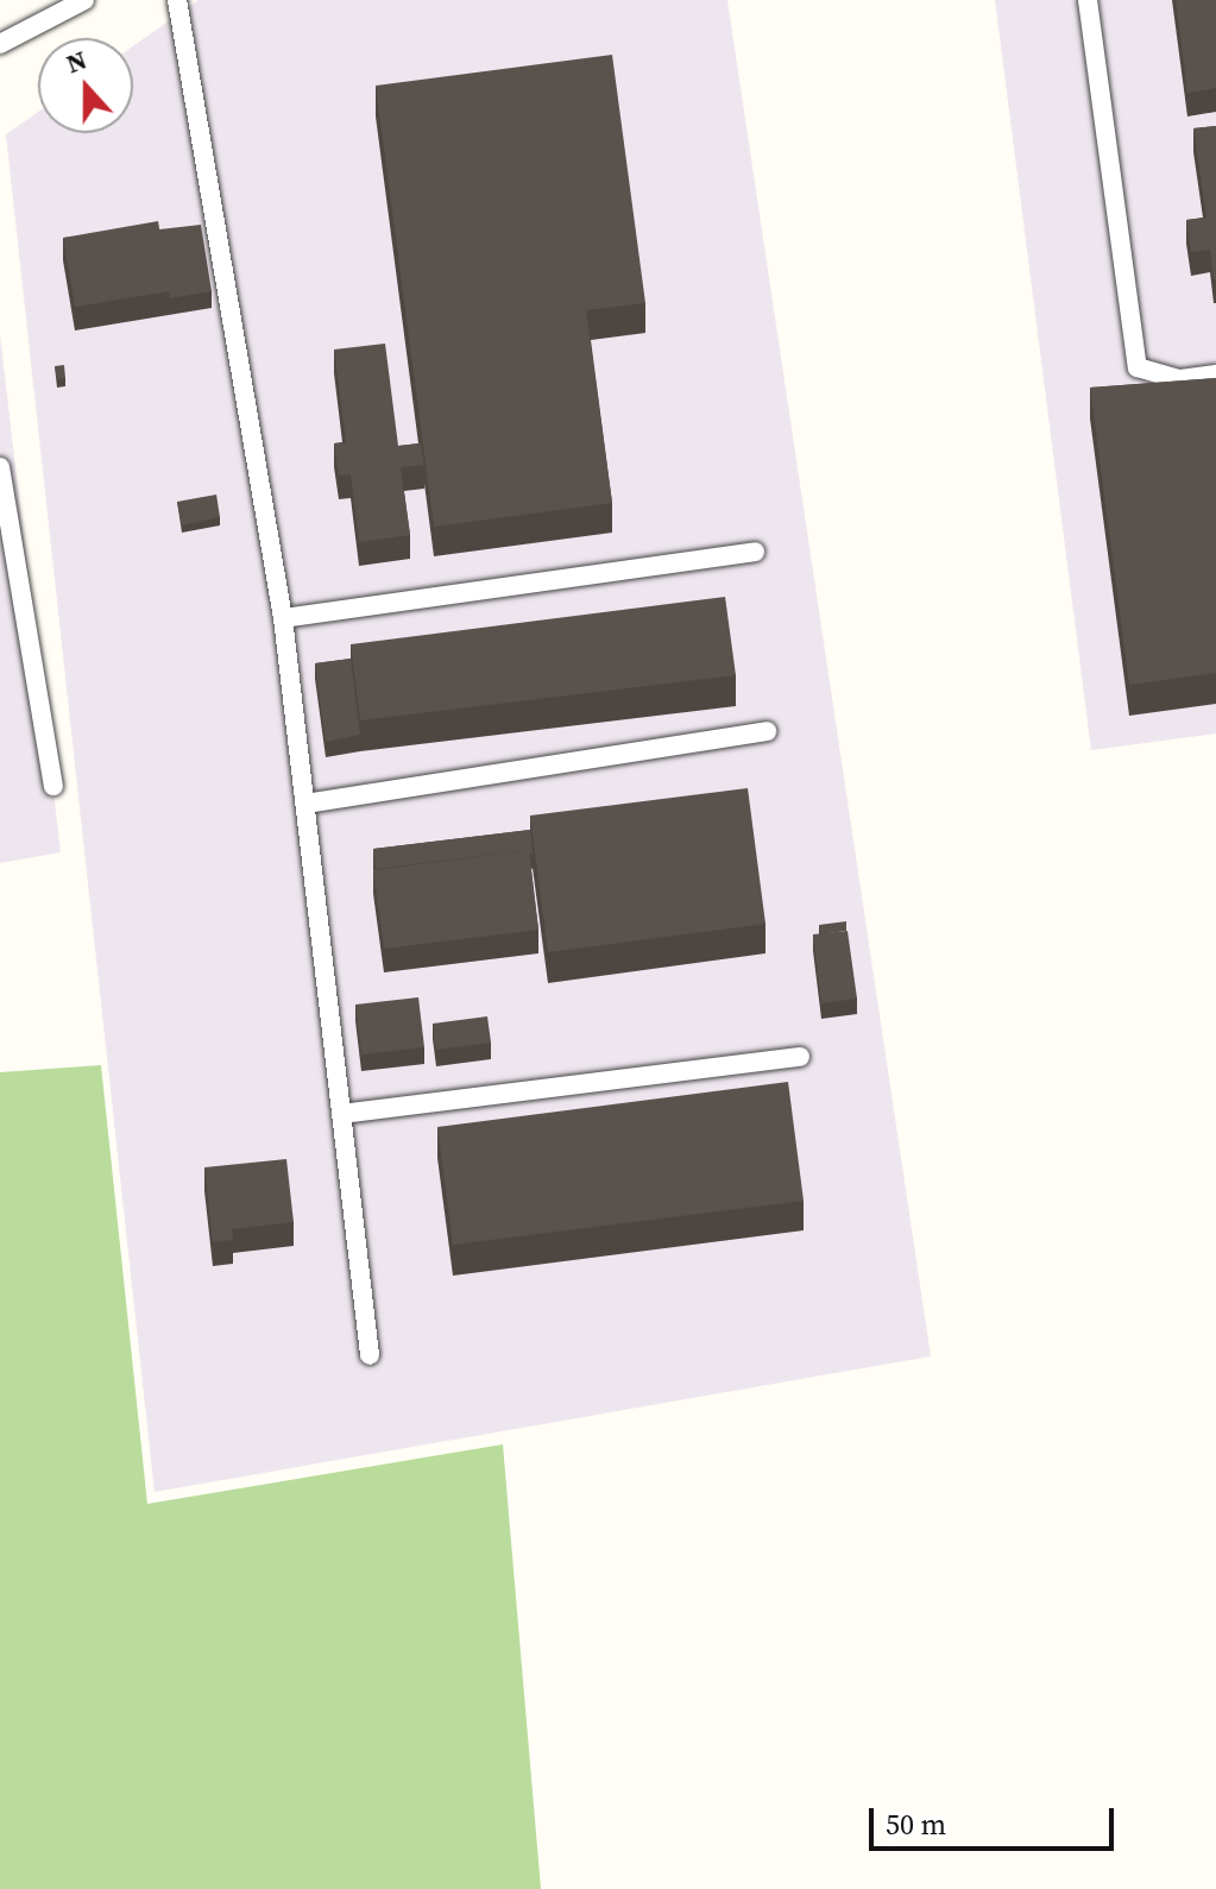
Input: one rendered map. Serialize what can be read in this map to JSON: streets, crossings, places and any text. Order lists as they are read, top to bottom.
{
  "scale_bar": "50 m",
  "north": "top"
}
